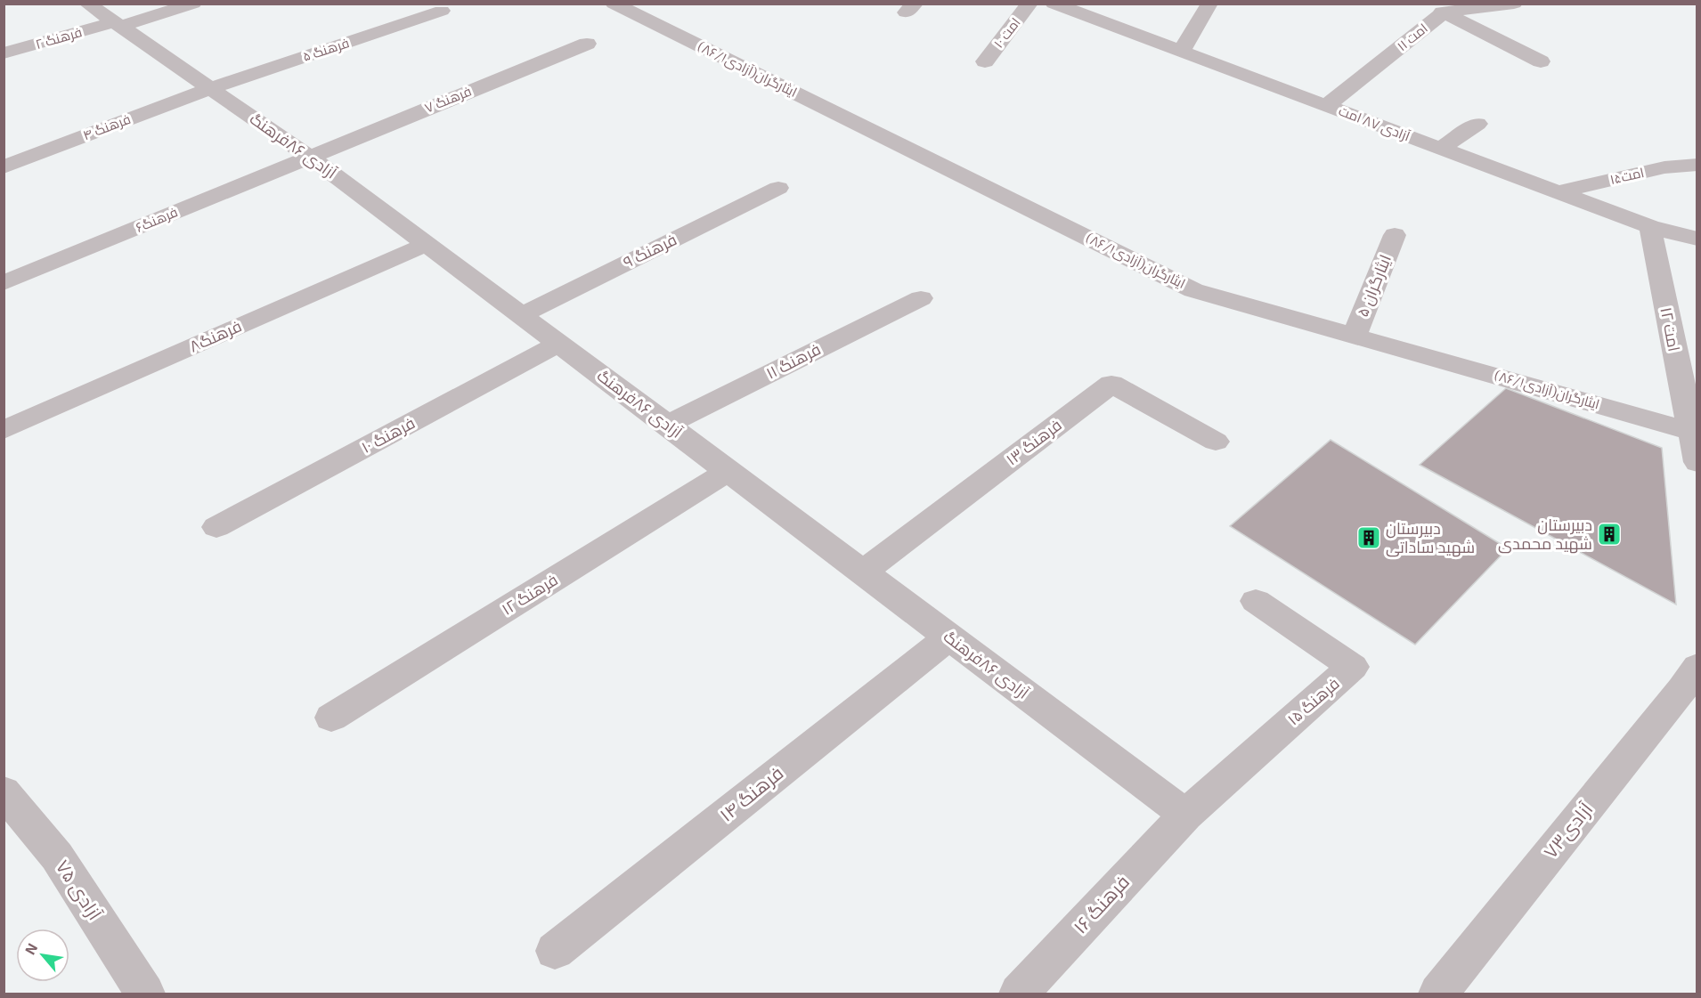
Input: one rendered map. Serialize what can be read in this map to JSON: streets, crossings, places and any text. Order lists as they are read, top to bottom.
{
  "streets": {
    "street": [
      "امت ۱۰",
      "امت ۱۱",
      "فرهنگ ۲",
      "فرهنگ ۵",
      "ایثارگران(آزادی۸۶/۱)",
      "فرهنگ ۷",
      "آزادی ۸۷ امت",
      "فرهنگ ۴",
      "آزادی ۸۶فرهنگ",
      "امت۱۵",
      "فرهنگ۶",
      "فرهنگ ۹",
      "ایثارگران ۵",
      "امت ۱۲",
      "فرهنگ۸",
      "فرهنگ ۱۱",
      "فرهنگ ۱۰",
      "فرهنگ ۱۳",
      "فرهنگ ۱۲",
      "فرهنگ ۱۵",
      "فرهنگ ۱۴",
      "آزادی۷۳",
      "آزادی ۷۵",
      "فرهنگ ۱۶"
    ]
  },
  "crossings": [
    ["امت ۱۱", "آزادی ۸۷ امت"],
    ["فرهنگ ۲", "آزادی ۸۶فرهنگ"],
    ["فرهنگ ۵", "فرهنگ ۴"],
    ["فرهنگ ۵", "آزادی ۸۶فرهنگ"],
    ["ایثارگران(آزادی۸۶/۱)", "ایثارگران ۵"],
    ["ایثارگران(آزادی۸۶/۱)", "امت ۱۲"],
    ["فرهنگ ۷", "آزادی ۸۶فرهنگ"],
    ["فرهنگ ۷", "فرهنگ۶"],
    ["آزادی ۸۷ امت", "امت۱۵"],
    ["آزادی ۸۷ امت", "امت ۱۲"],
    ["فرهنگ ۴", "آزادی ۸۶فرهنگ"],
    ["آزادی ۸۶فرهنگ", "فرهنگ۶"],
    ["آزادی ۸۶فرهنگ", "فرهنگ ۹"],
    ["آزادی ۸۶فرهنگ", "فرهنگ۸"],
    ["آزادی ۸۶فرهنگ", "فرهنگ ۱۱"],
    ["آزادی ۸۶فرهنگ", "فرهنگ ۱۰"],
    ["آزادی ۸۶فرهنگ", "فرهنگ ۱۳"],
    ["آزادی ۸۶فرهنگ", "فرهنگ ۱۲"],
    ["آزادی ۸۶فرهنگ", "فرهنگ ۱۵"],
    ["آزادی ۸۶فرهنگ", "فرهنگ ۱۴"],
    ["آزادی ۸۶فرهنگ", "فرهنگ ۱۶"],
    ["فرهنگ ۱۵", "فرهنگ ۱۶"]
  ],
  "places": {
    "building": ["دبیرستان شهید محمدی", "دبیرستان شهید ساداتی"]
  },
  "north": "top left"
}
